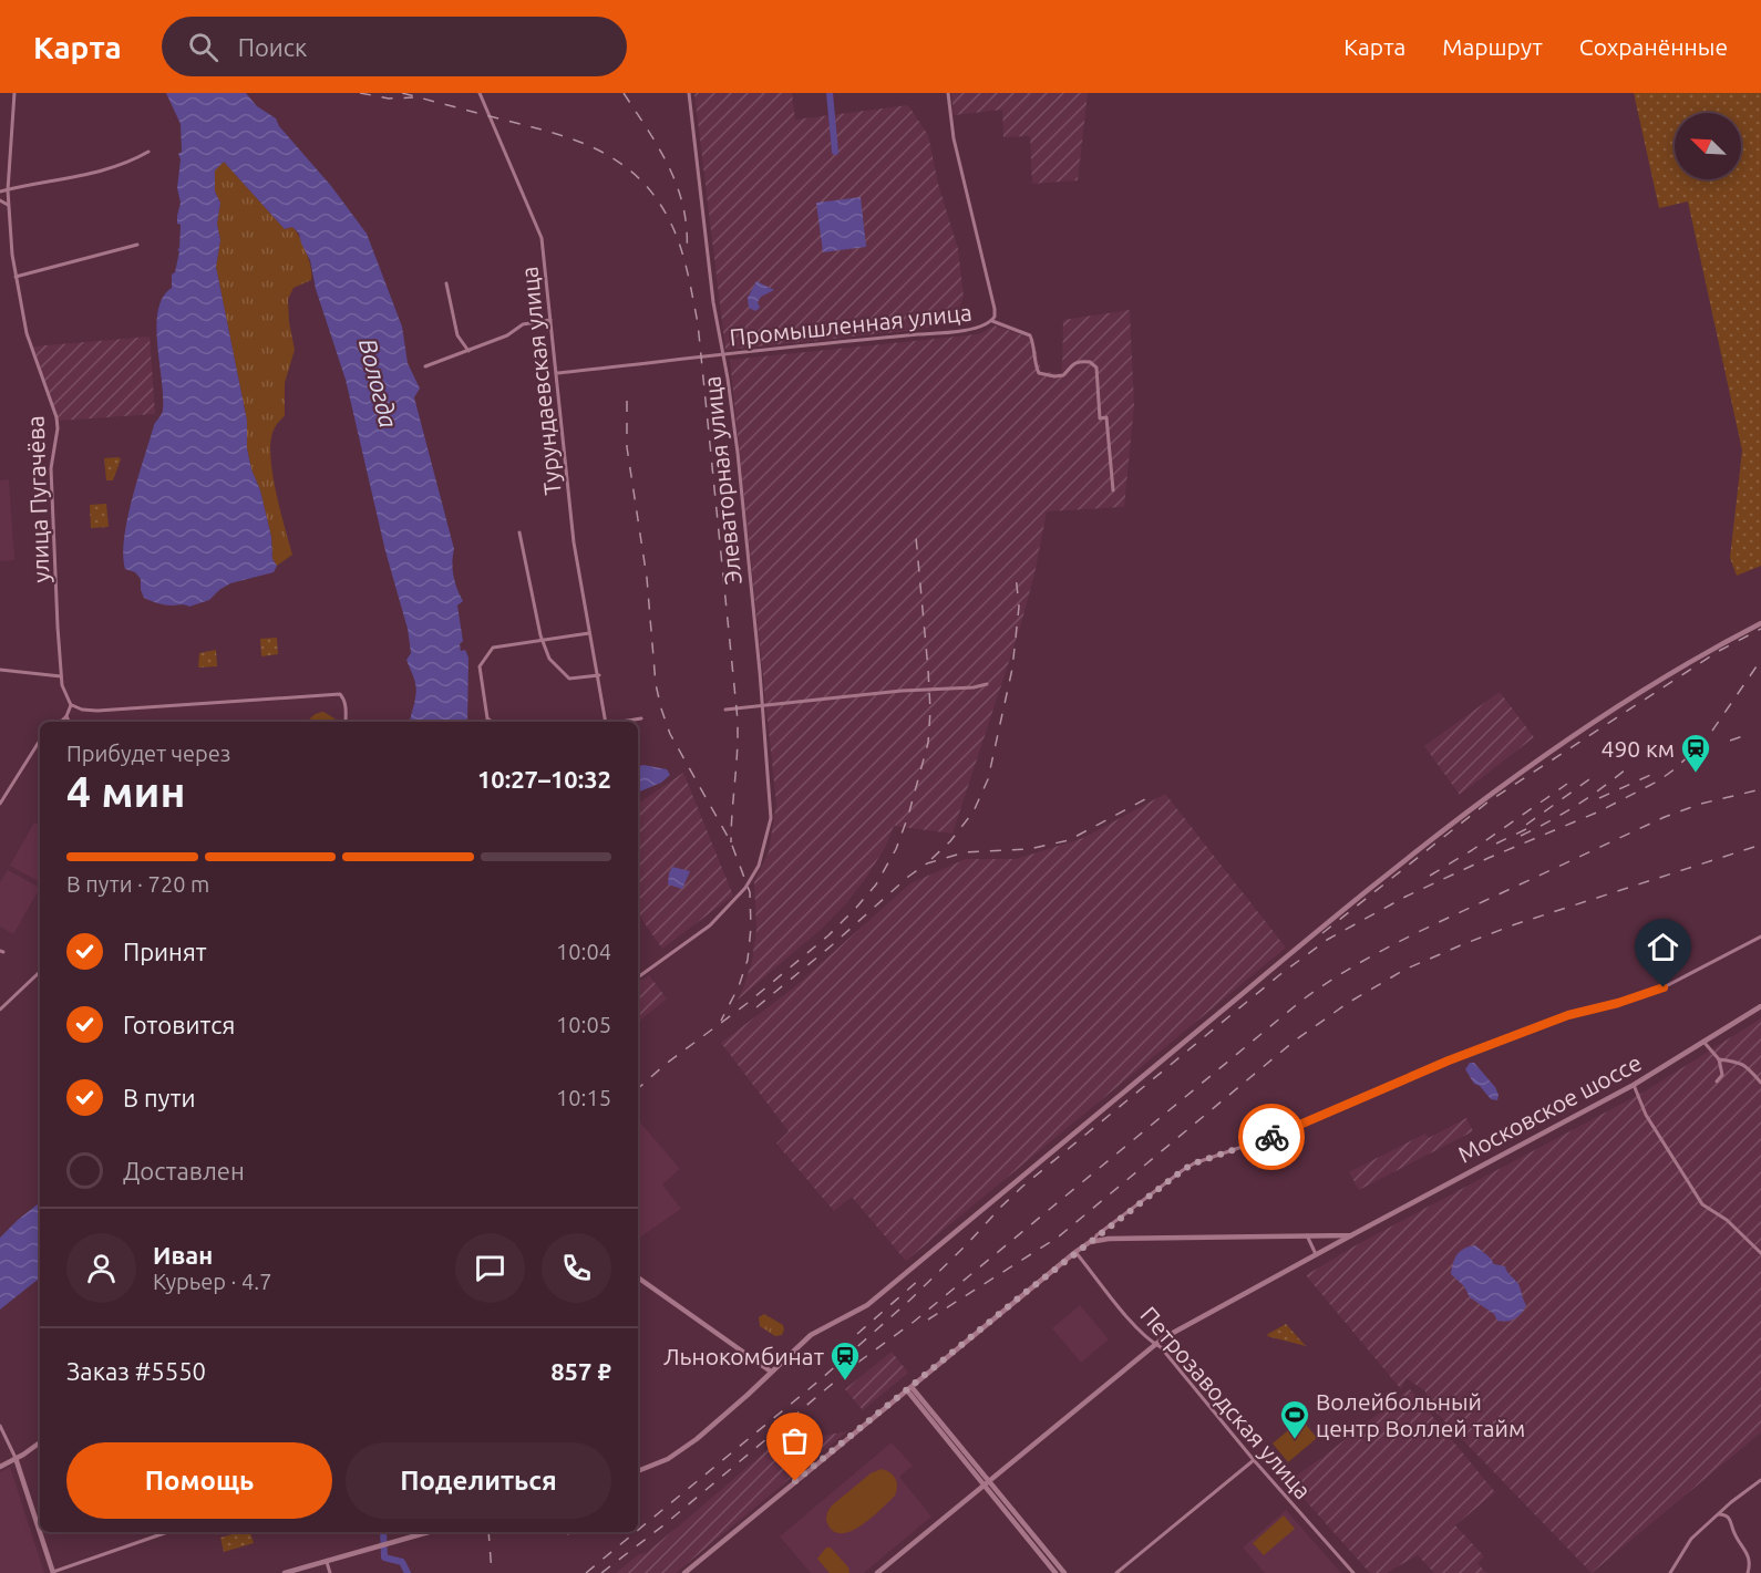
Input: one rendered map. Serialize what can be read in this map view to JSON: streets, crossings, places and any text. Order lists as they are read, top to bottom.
{
  "streets": {
    "street": [
      "Промышленная улица",
      "Турундаевская улица",
      "Элеваторная улица",
      "улица Пугачёва",
      "Московское шоссе",
      "Петрозаводская улица"
    ]
  },
  "crossings": [
    ["Промышленная улица", "Турундаевская улица"],
    ["Промышленная улица", "Элеваторная улица"],
    ["Московское шоссе", "Петрозаводская улица"]
  ],
  "water": ["Вологда"],
  "places": {
    "station": ["490 км", "Льнокомбинат"],
    "sports": ["Волейбольный центр Воллей тайм"]
  },
  "north": "top left",
  "page": {
    "header": "Карта",
    "search": "Поиск",
    "nav": ["Карта", "Маршрут", "Сохранённые"],
    "heading": ["4 мин", "Прибудет через", "10:27–10:32"],
    "panel": [
      "Иван",
      "Курьер · 4.7",
      "Заказ #5550",
      "857 ₽"
    ],
    "bar": "В пути · 720 m",
    "list": [
      ["Принят", "10:04"],
      ["Готовится", "10:05"],
      ["В пути", "10:15"],
      "Доставлен"
    ],
    "buttons": ["Помощь", "Поделиться"]
  }
}
